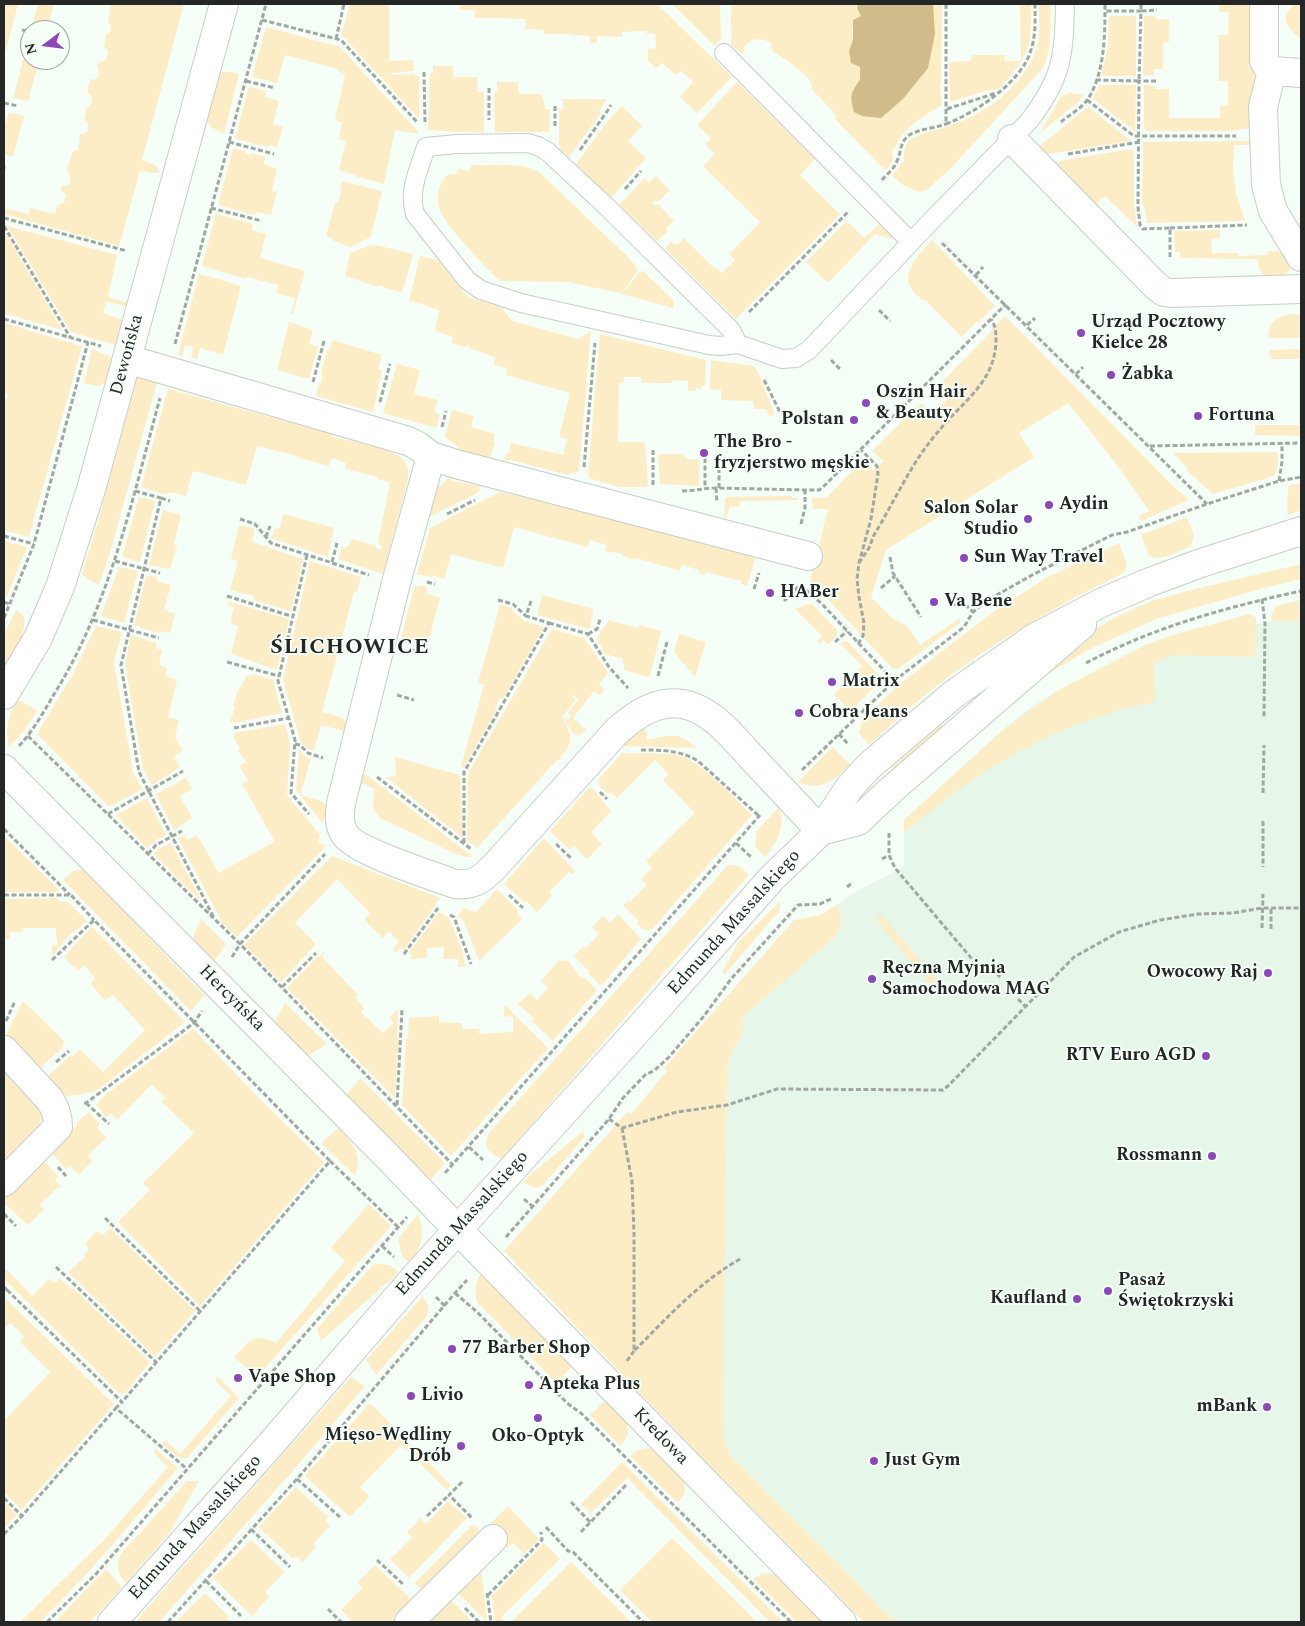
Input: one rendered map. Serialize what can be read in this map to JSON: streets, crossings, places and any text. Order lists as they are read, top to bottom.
{
  "streets": {
    "street": [
      "Dewońska",
      "Edmunda Massalskiego",
      "Hercyńska",
      "Kredowa"
    ]
  },
  "crossings": [
    ["Edmunda Massalskiego", "Hercyńska"],
    ["Edmunda Massalskiego", "Kredowa"],
    ["Hercyńska", "Kredowa"]
  ],
  "districts": ["ŚLICHOWICE"],
  "places": [
    "Urząd Pocztowy Kielce 28",
    "Żabka",
    "Oszin Hair & Beauty",
    "Fortuna",
    "Polstan",
    "The Bro - fryzjerstwo męskie",
    "Aydin",
    "Salon Solar Studio",
    "Sun Way Travel",
    "HABer",
    "Va Bene",
    "Matrix",
    "Cobra Jeans",
    "Owocowy Raj",
    "Ręczna Myjnia Samochodowa MAG",
    "RTV Euro AGD",
    "Rossmann",
    "Pasaż Świętokrzyski",
    "Kaufland",
    "77 Barber Shop",
    "Vape Shop",
    "Apteka Plus",
    "Livio",
    "mBank",
    "Oko-Optyk",
    "Mięso-Wędliny Drób",
    "Just Gym"
  ],
  "north": "left"
}
